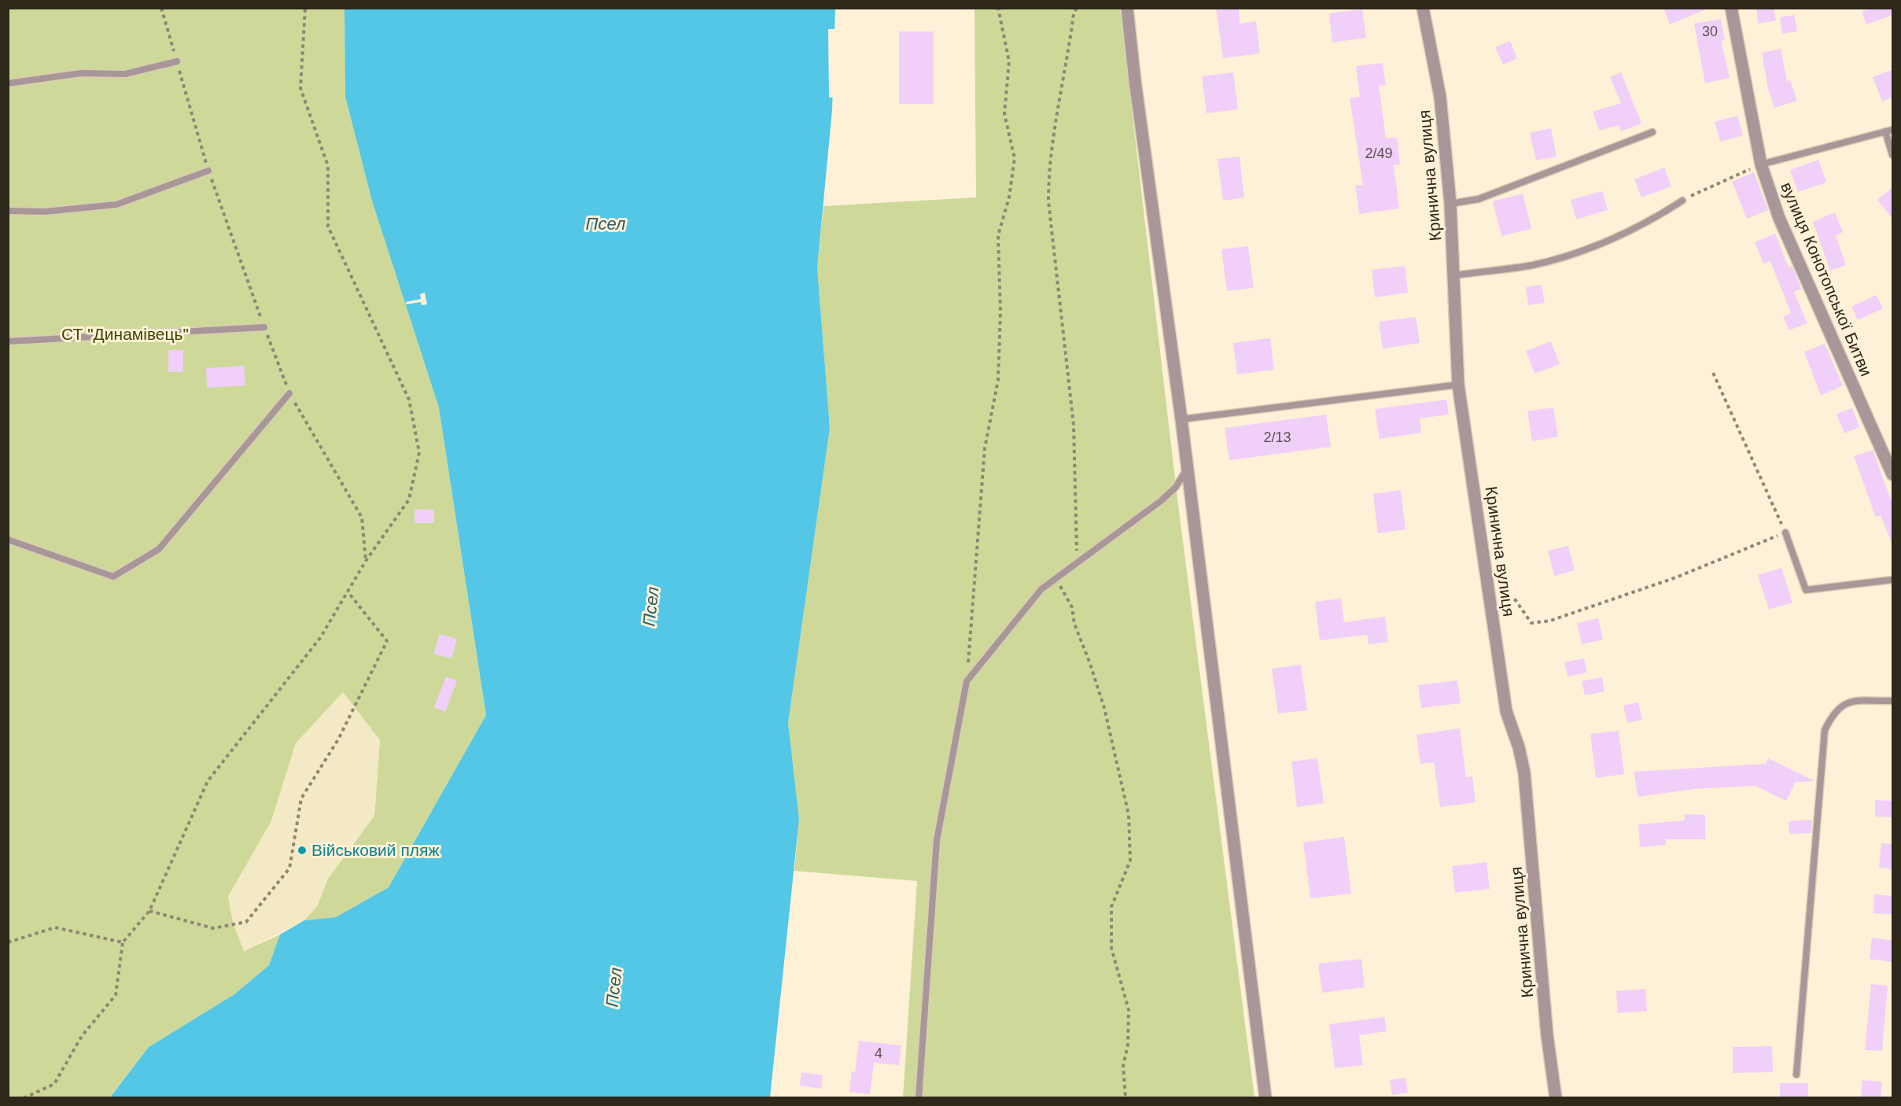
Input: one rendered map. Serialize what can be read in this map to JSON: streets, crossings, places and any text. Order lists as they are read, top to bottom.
{
  "streets": {
    "street": ["Кринична вулиця", "вулиця Конотопської Битви"]
  },
  "water": ["Псел"],
  "parks": ["СТ \"Динамівець\""],
  "places": ["Військовий пляж"],
  "house_numbers": [
    "30",
    "2/49",
    "2/13",
    "4"
  ]
}
